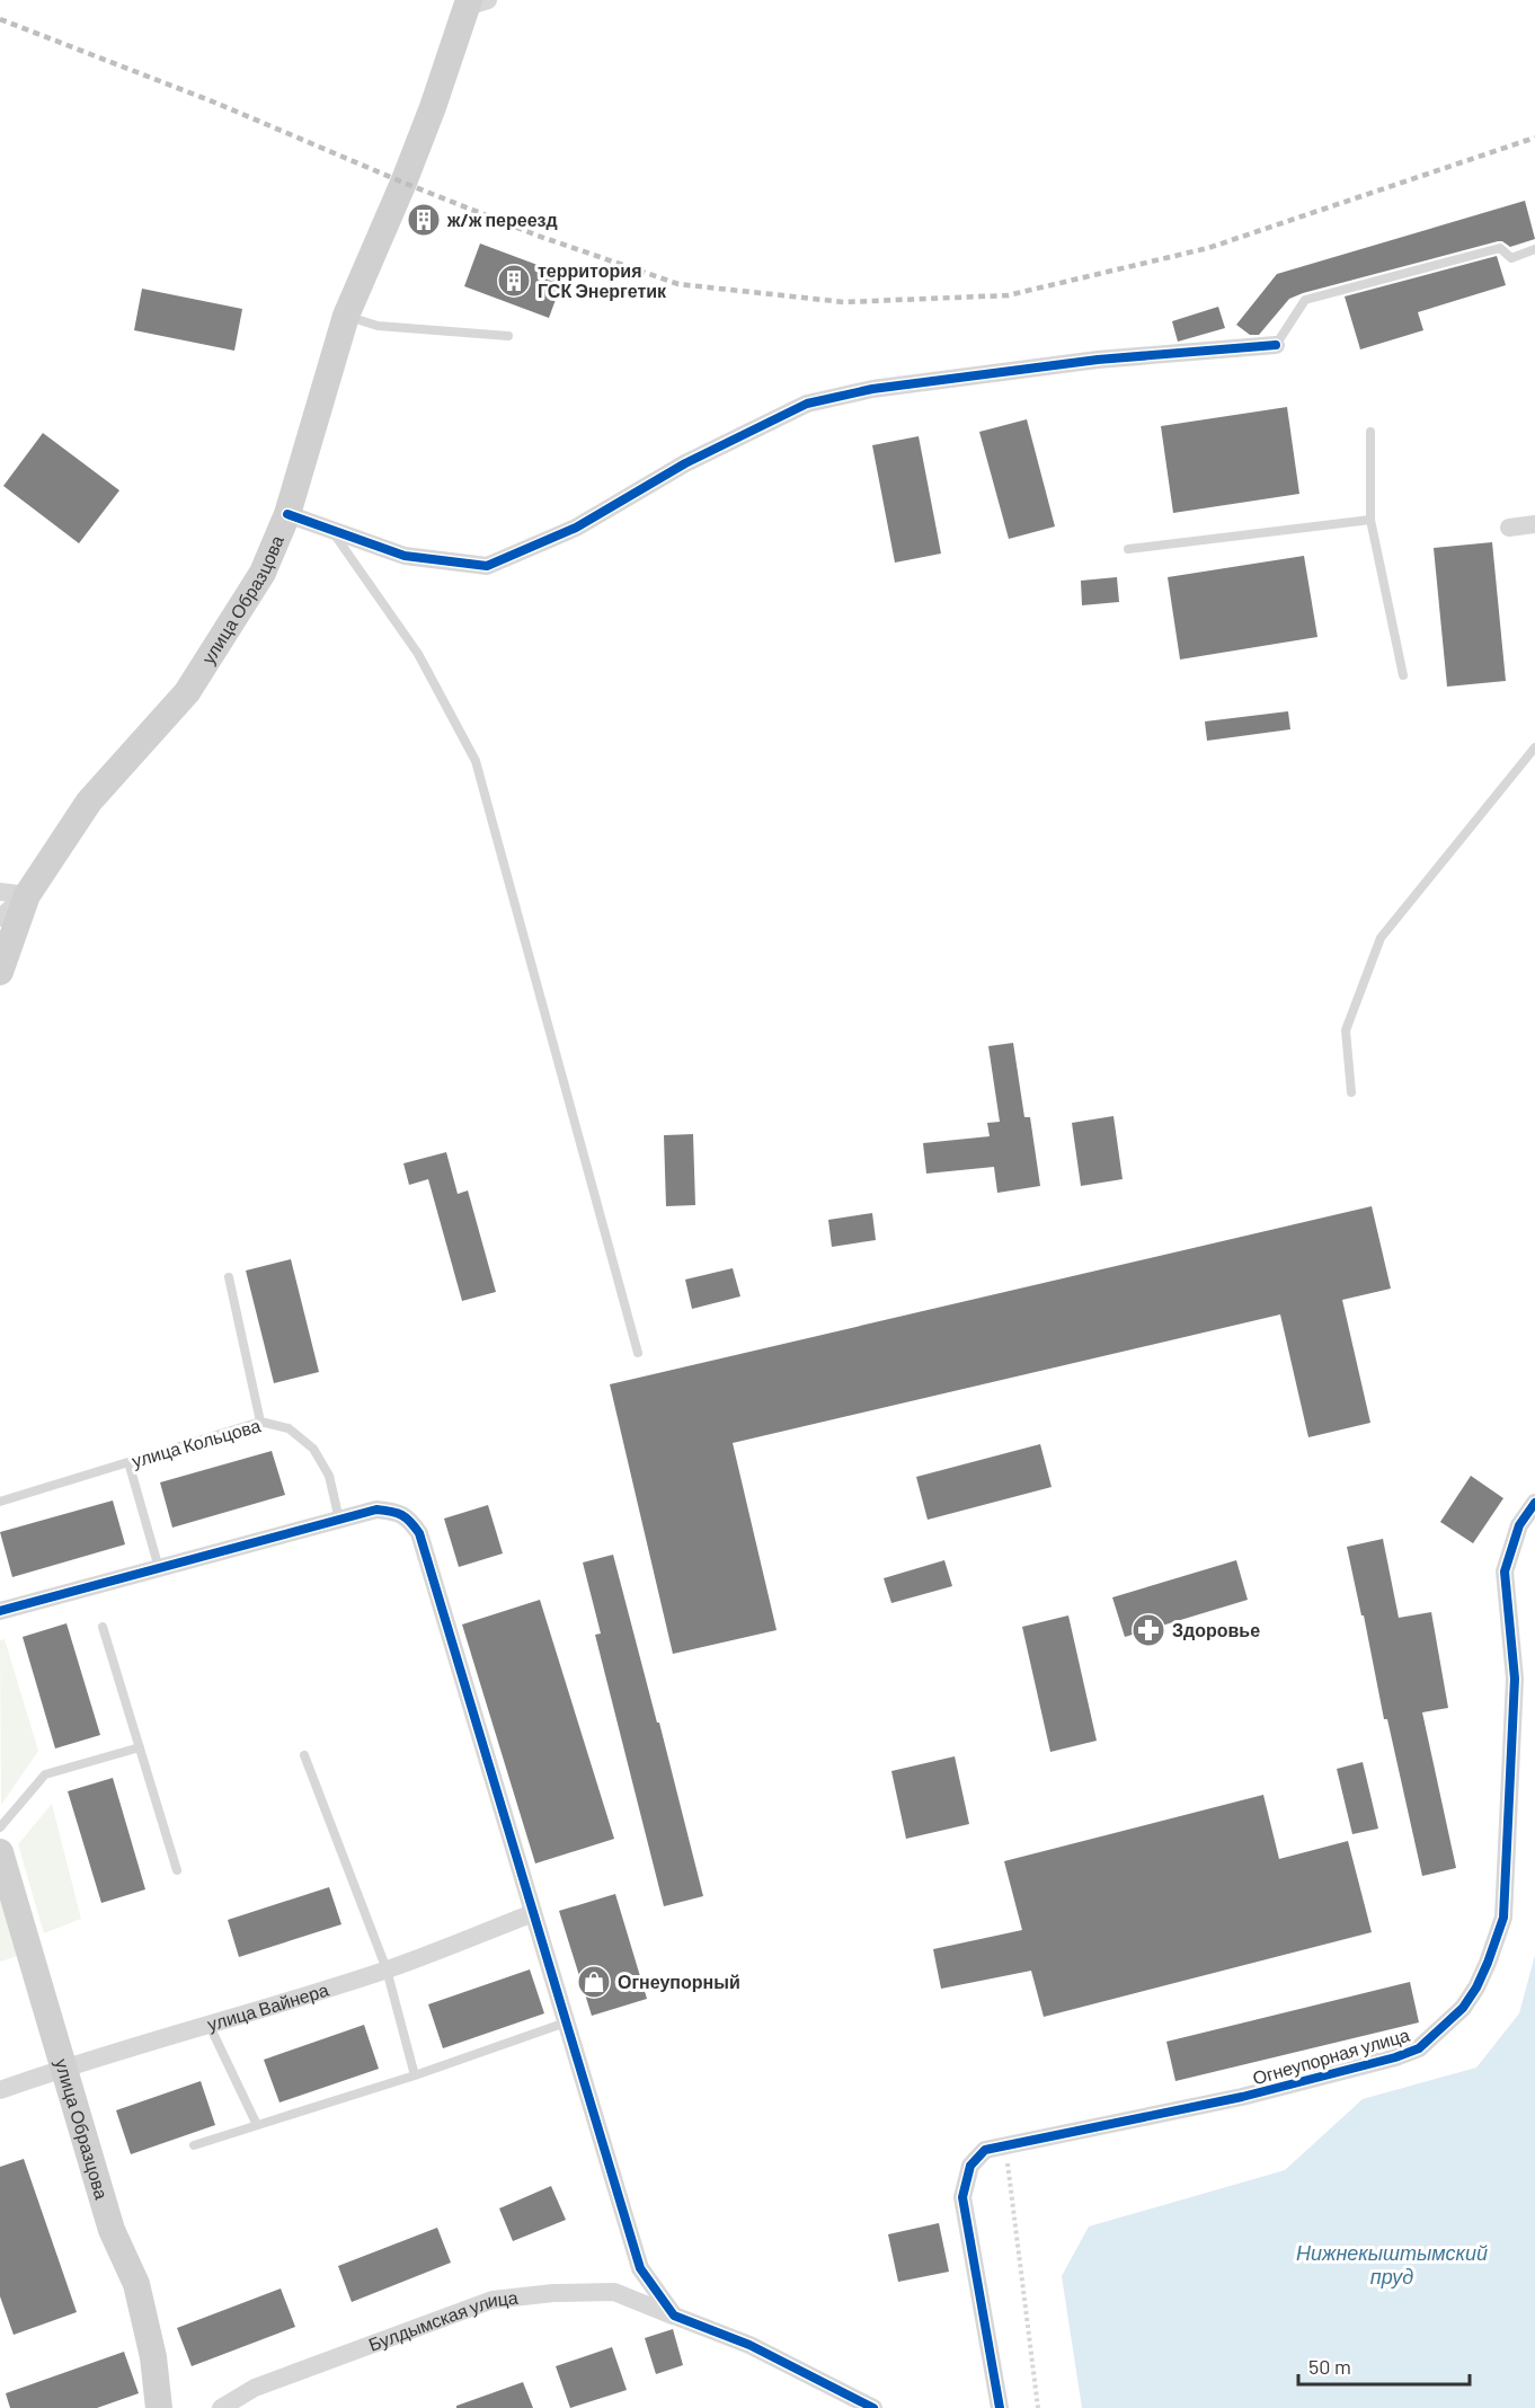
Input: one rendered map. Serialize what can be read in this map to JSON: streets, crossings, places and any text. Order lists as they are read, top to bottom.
{
  "streets": {
    "main road": ["улица Образцова"],
    "street": ["улица Вайнера", "Огнеупорная улица", "Булдымская улица"],
    "lane": ["улица Кольцова"]
  },
  "crossings": [
    ["улица Образцова", "улица Вайнера"]
  ],
  "water": ["Нижнекыштымский пруд"],
  "places": {
    "building": ["ж/ж переезд", "территория ГСК Энергетик"],
    "pharmacy": ["Здоровье"],
    "shop": ["Огнеупорный"]
  },
  "scale_bar": "50 m"
}
